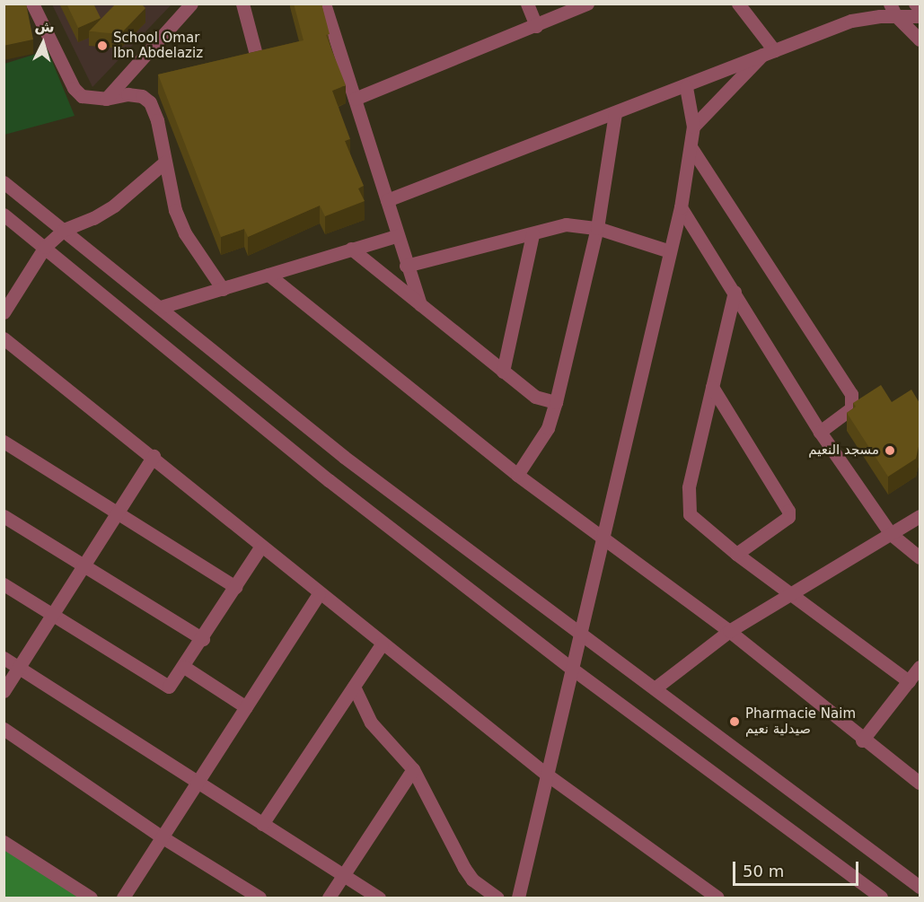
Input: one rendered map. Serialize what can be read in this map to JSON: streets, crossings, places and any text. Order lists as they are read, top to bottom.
{
  "places": ["School Omar Ibn Abdelaziz", "مسجد النعيم", "Pharmacie Naim صيدلية نعيم"],
  "scale_bar": "50 m",
  "north": "top"
}
